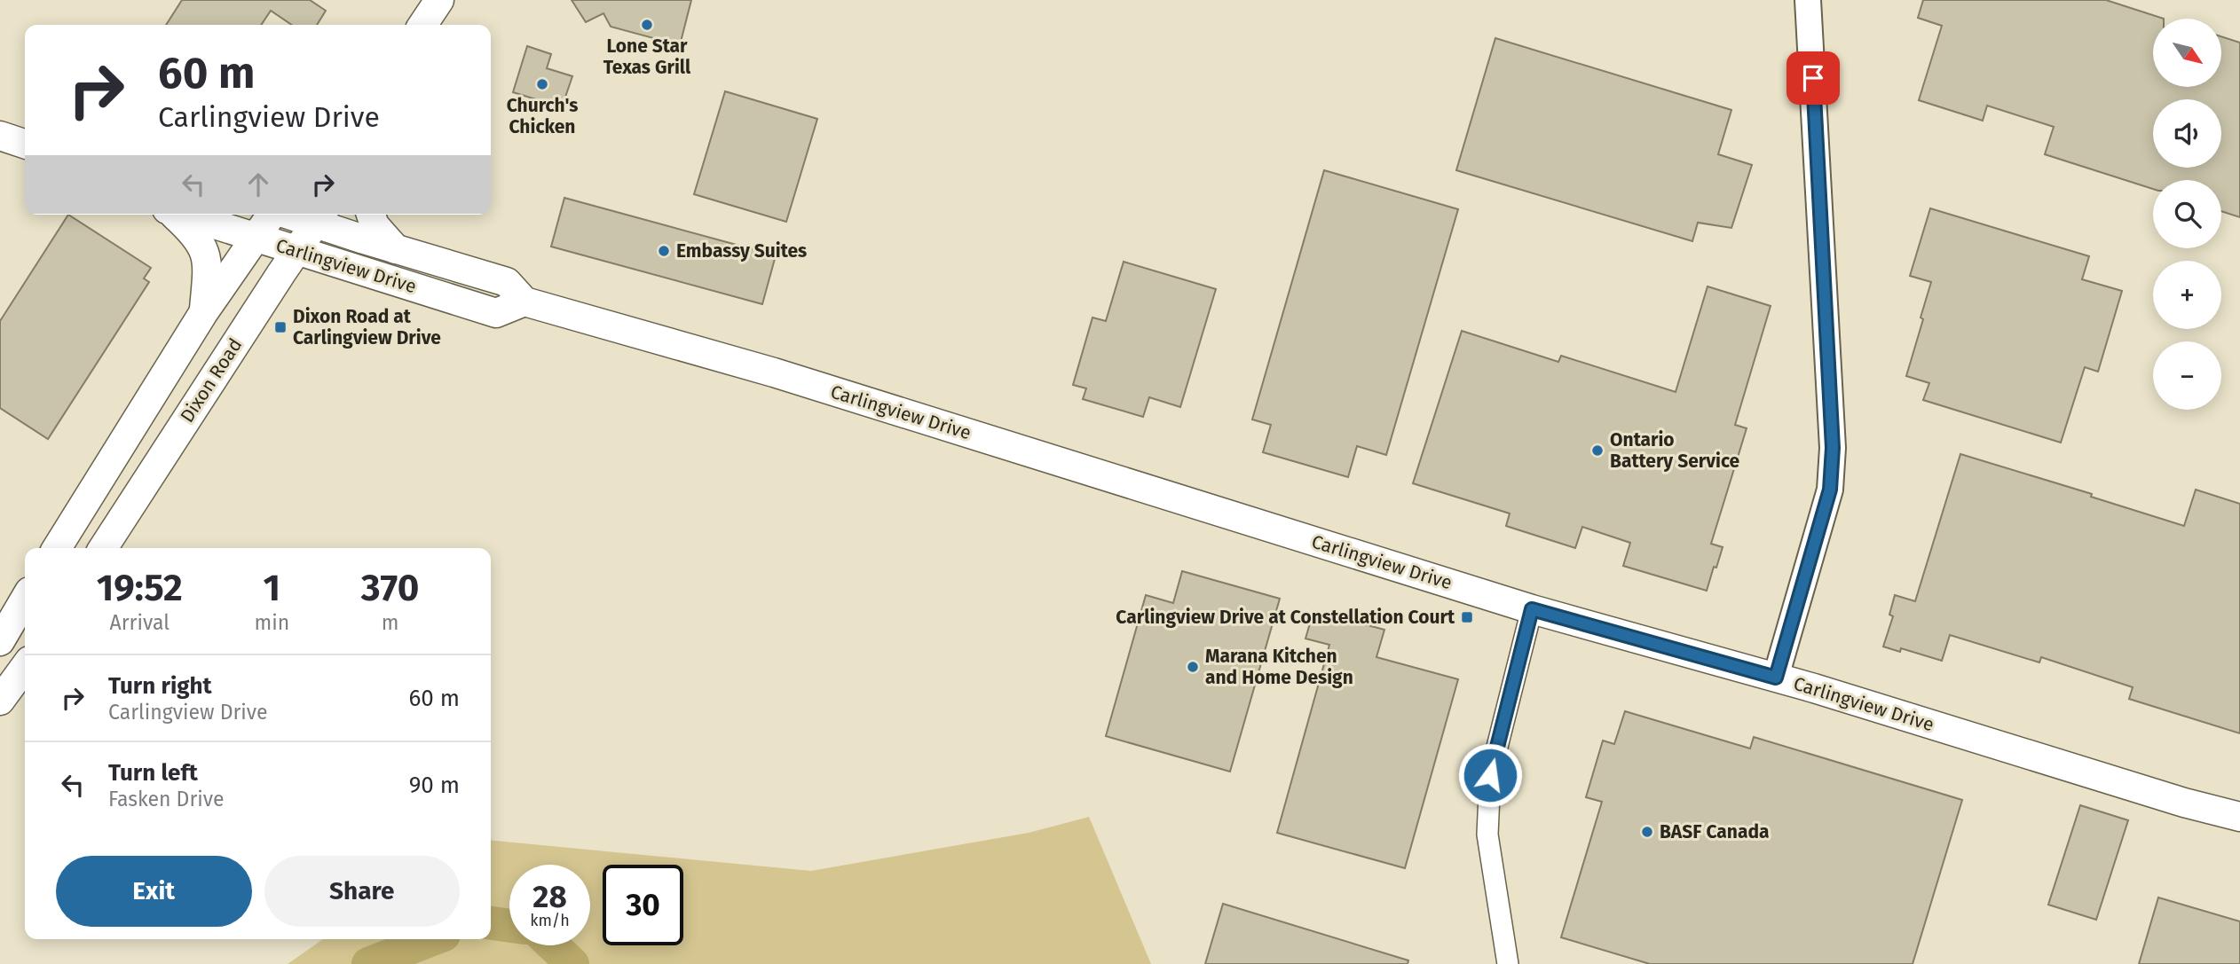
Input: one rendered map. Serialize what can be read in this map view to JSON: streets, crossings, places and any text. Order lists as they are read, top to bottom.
{
  "streets": {
    "main road": ["Carlingview Drive", "Dixon Road"]
  },
  "crossings": [
    ["Carlingview Drive", "Dixon Road"]
  ],
  "places": {
    "other": [
      "Lone Star Texas Grill",
      "Church's Chicken",
      "Embassy Suites",
      "Ontario Battery Service",
      "Marana Kitchen and Home Design",
      "BASF Canada"
    ],
    "transit": ["Dixon Road at Carlingview Drive", "Carlingview Drive at Constellation Court"]
  },
  "north": "bottom right",
  "page": {
    "map_buttons": ["+", "−"],
    "turn": ["60 m", "Carlingview Drive"],
    "eta": [
      "19:52",
      "Arrival",
      "1",
      "min",
      "370",
      "m"
    ],
    "list": [
      {
        "name": "Turn right",
        "note": "Carlingview Drive",
        "value": "60 m"
      },
      {
        "name": "Turn left",
        "note": "Fasken Drive",
        "value": "90 m"
      }
    ],
    "buttons": ["Exit", "Share"],
    "speed": "28 km/h",
    "limit": "30"
  }
}
